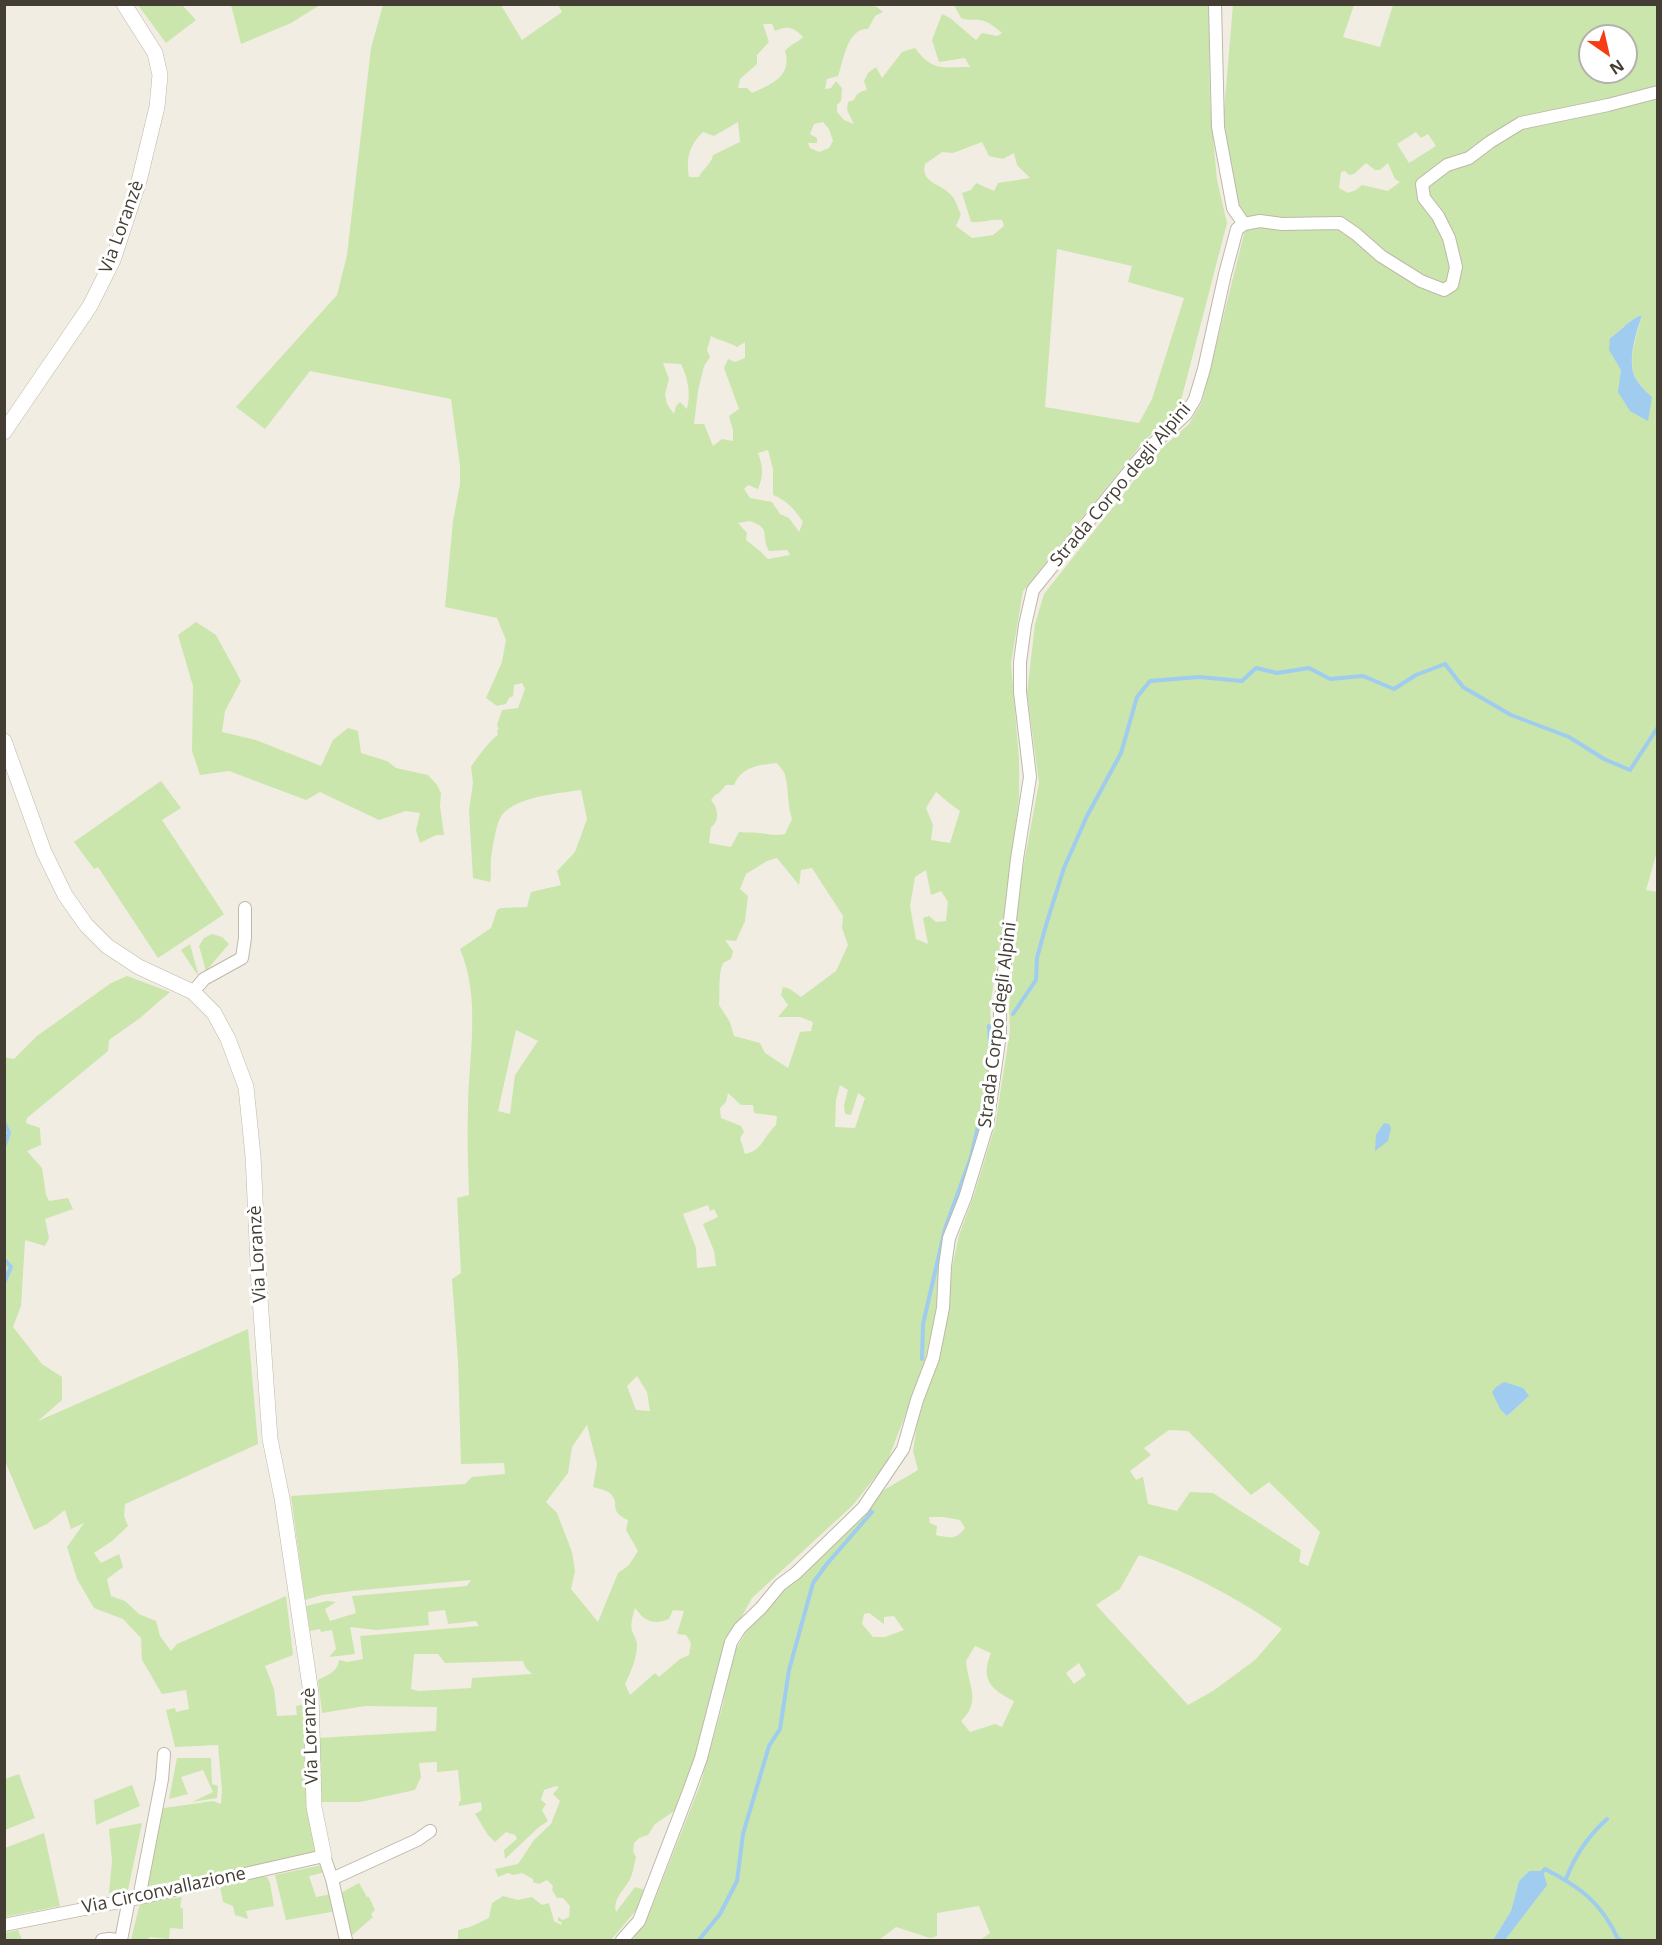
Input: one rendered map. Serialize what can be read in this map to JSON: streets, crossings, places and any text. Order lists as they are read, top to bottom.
{
  "streets": {
    "street": ["Via Loranzè", "Strada Corpo degli Alpini", "Via Circonvallazione"]
  },
  "crossings": [
    ["Via Loranzè", "Via Circonvallazione"]
  ],
  "north": "bottom right"
}
